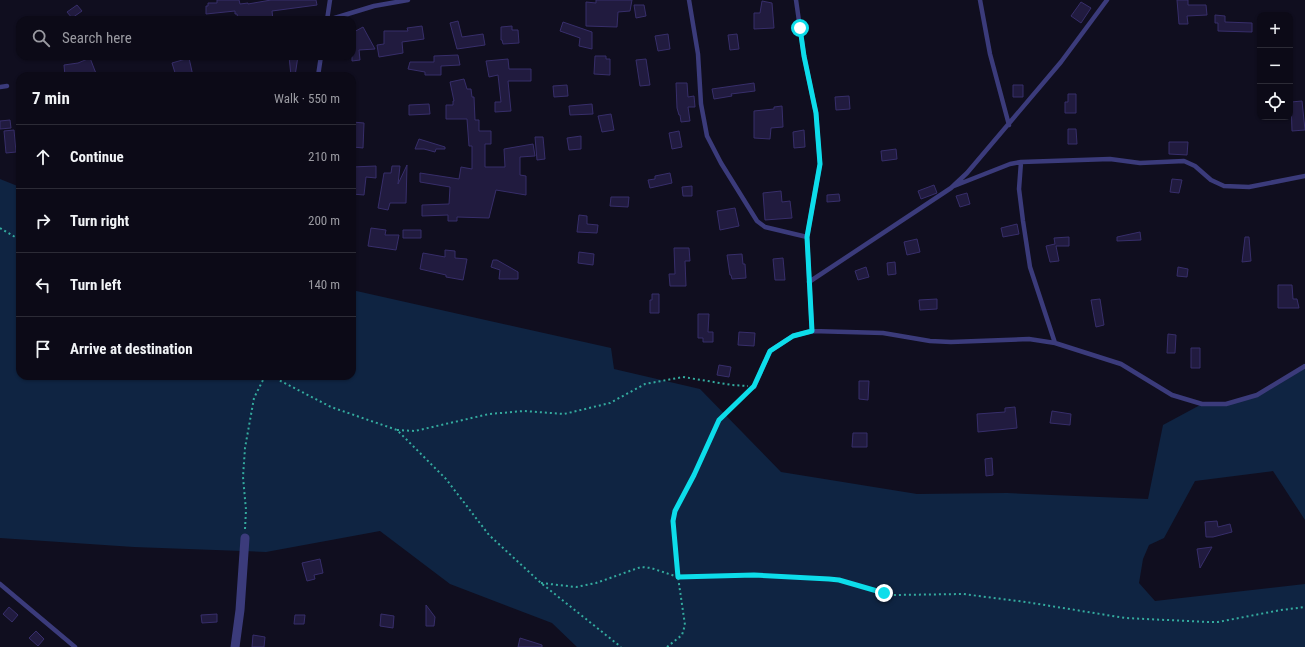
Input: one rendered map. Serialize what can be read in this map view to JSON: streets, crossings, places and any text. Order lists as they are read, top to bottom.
{
  "page": {
    "map_buttons": ["+", "−"],
    "search": "Search here",
    "heading": ["7 min", "Walk · 550 m"],
    "list": [
      ["Continue", "210 m"],
      ["Turn right", "200 m"],
      ["Turn left", "140 m"],
      "Arrive at destination"
    ]
  }
}
